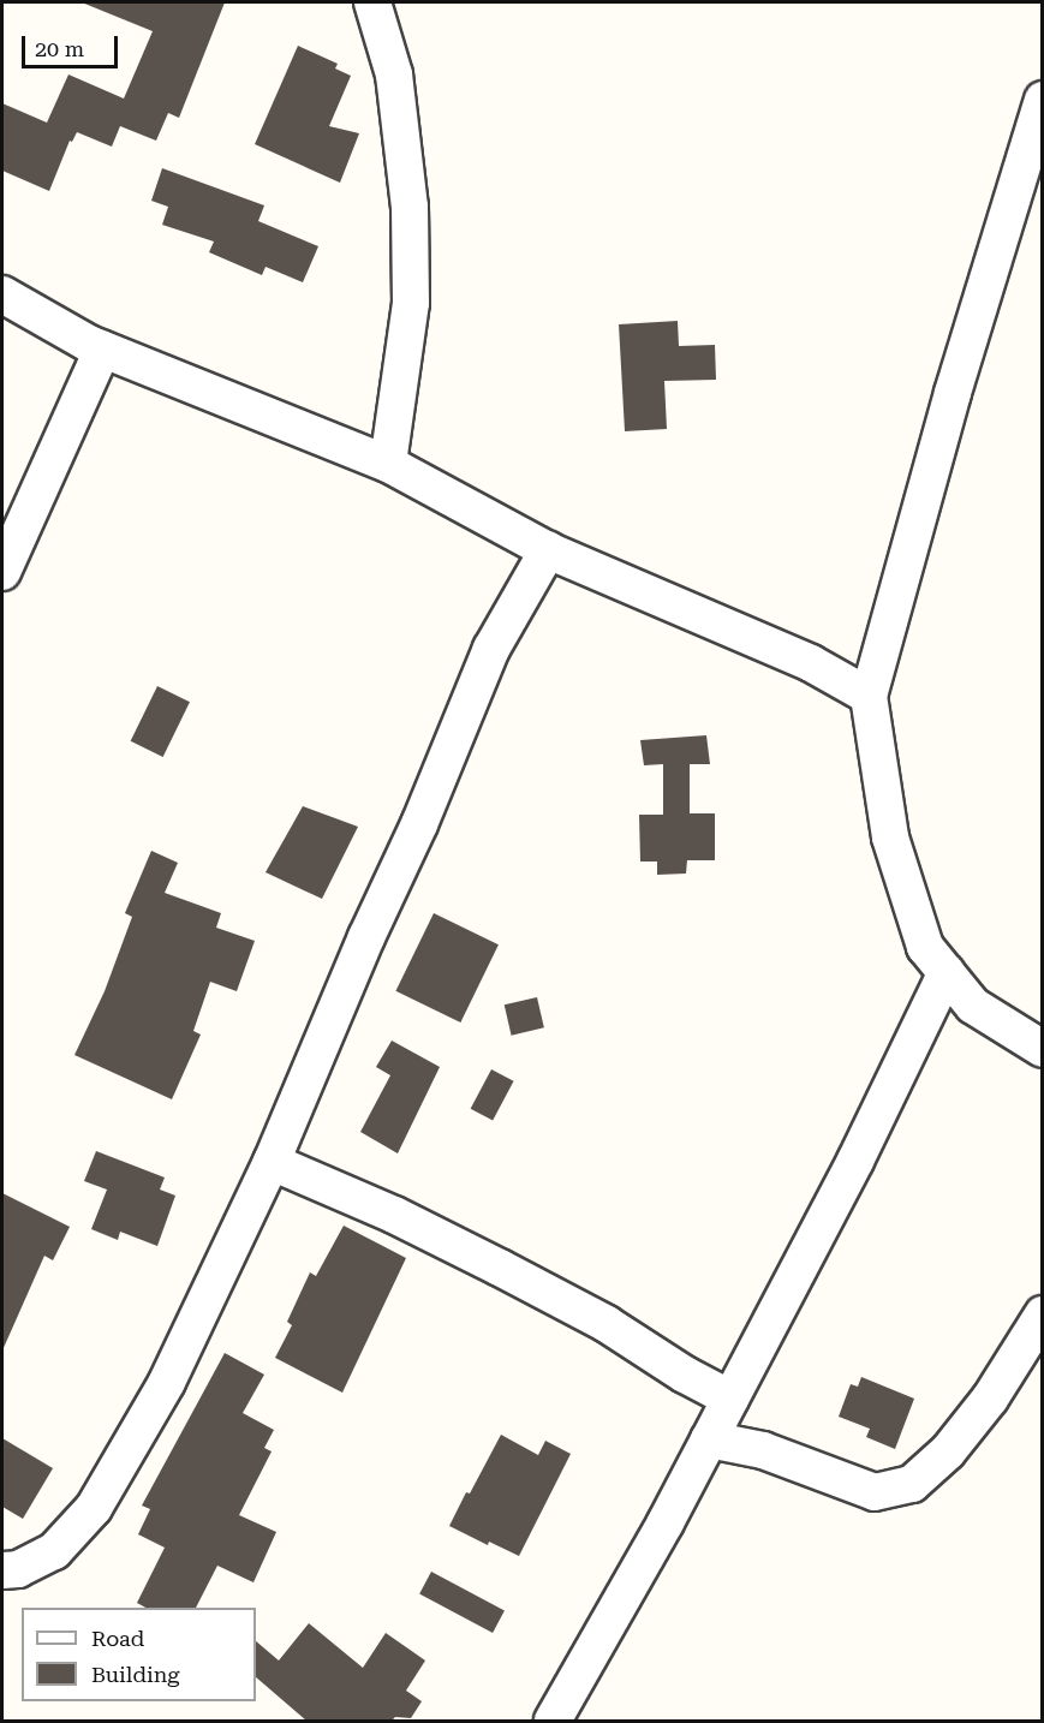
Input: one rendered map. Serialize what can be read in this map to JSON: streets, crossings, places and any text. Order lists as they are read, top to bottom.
{
  "legend": ["Road", "Building"],
  "scale_bar": "20 m"
}
